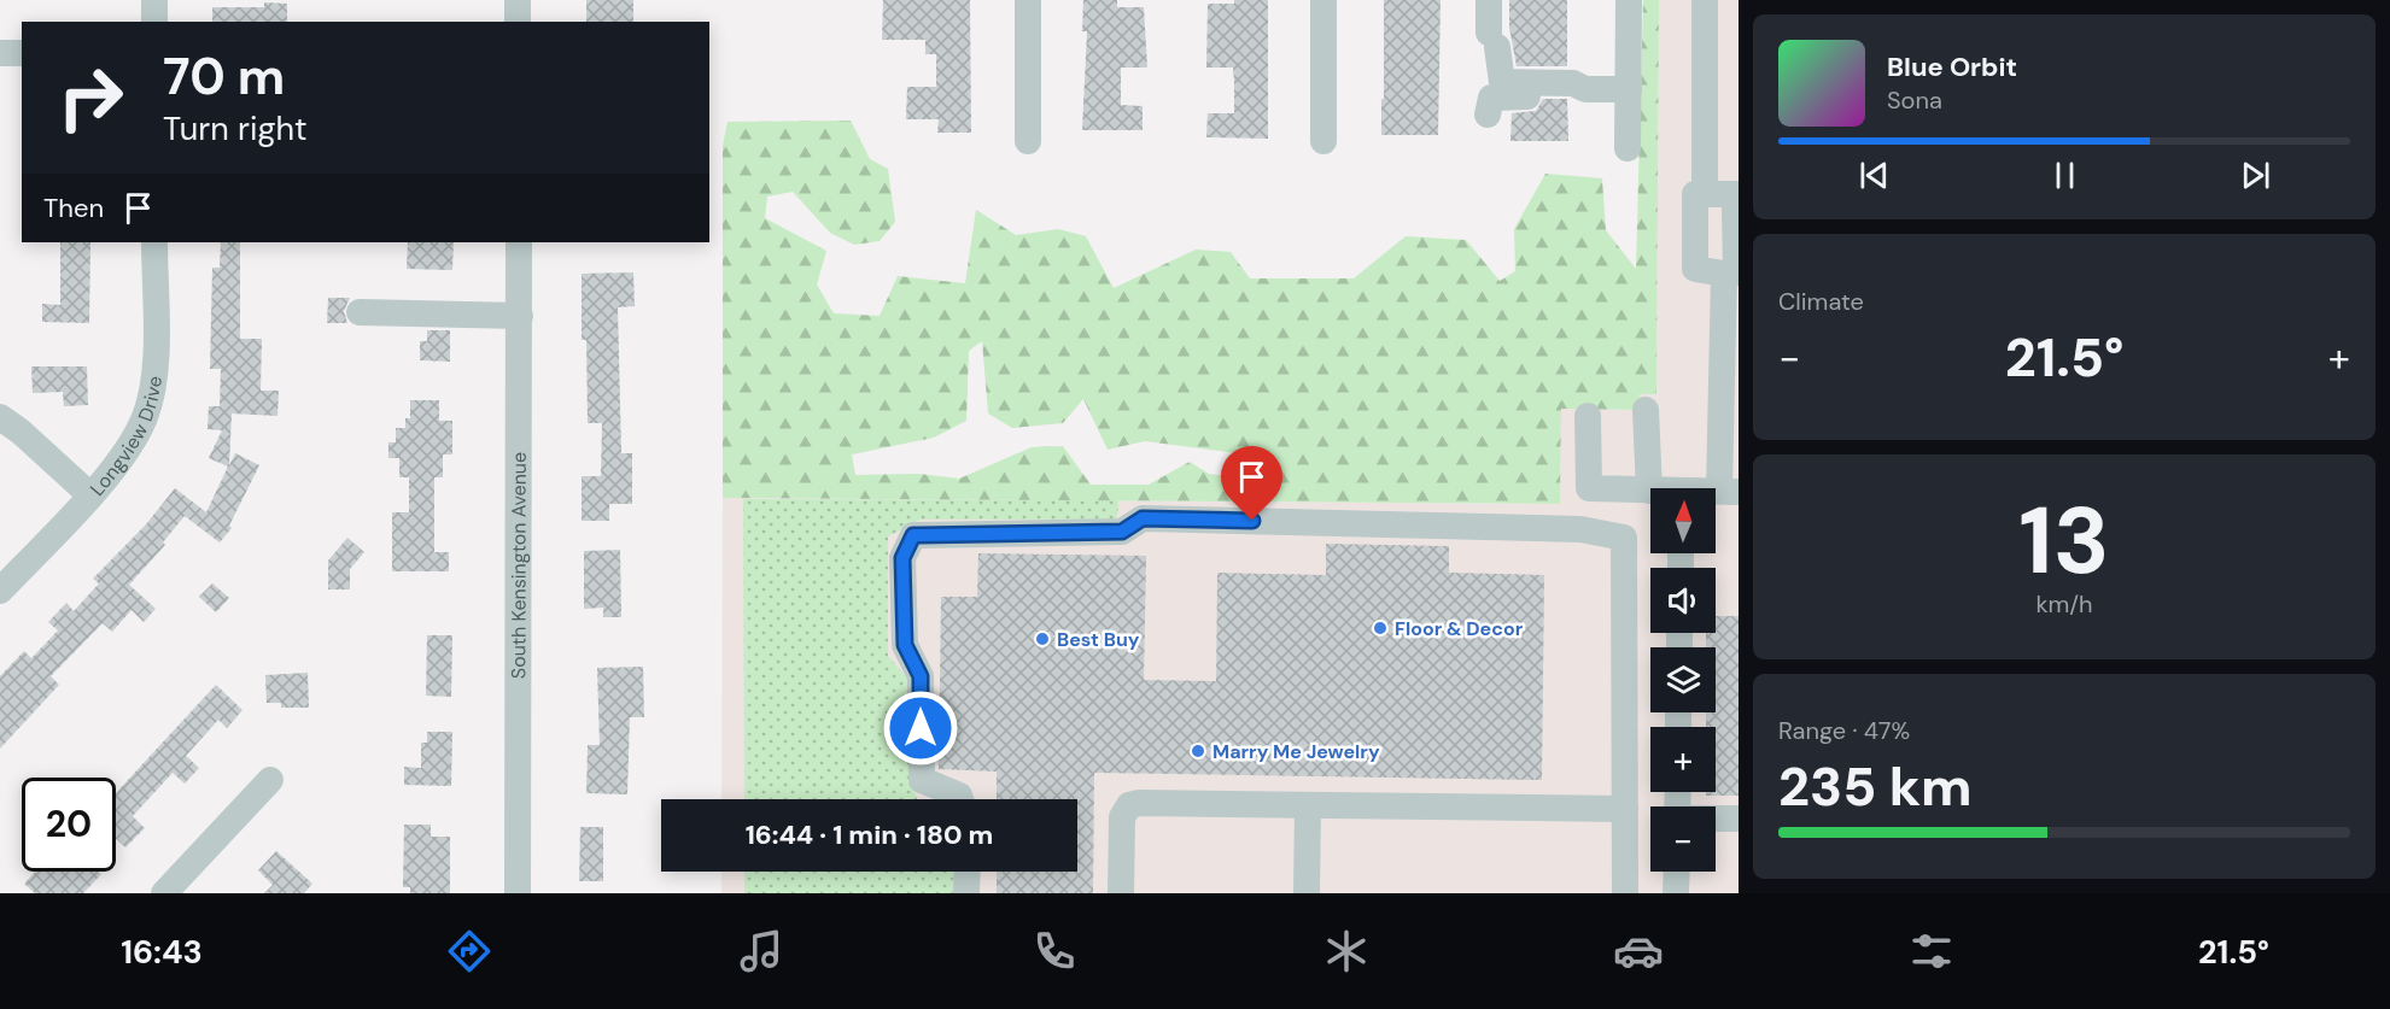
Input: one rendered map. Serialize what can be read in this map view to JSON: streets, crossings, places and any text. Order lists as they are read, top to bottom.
{
  "streets": {
    "street": ["Longview Drive", "South Kensington Avenue"]
  },
  "places": ["Floor & Decor", "Best Buy", "Marry Me Jewelry"],
  "north": "top",
  "page": {
    "turn": ["70 m", "Turn right"],
    "song": ["Blue Orbit", "Sona"],
    "then": "Then",
    "tile": [
      "Climate",
      ["13", "km/h"],
      ["Range · 47%", "235 km"]
    ],
    "heat": ["−", "21.5°", "+"],
    "map_buttons": ["+", "−"],
    "limit": "20",
    "trip": "16:44 · 1 min · 180 m",
    "tabs": ["16:43", "21.5°"]
  }
}
